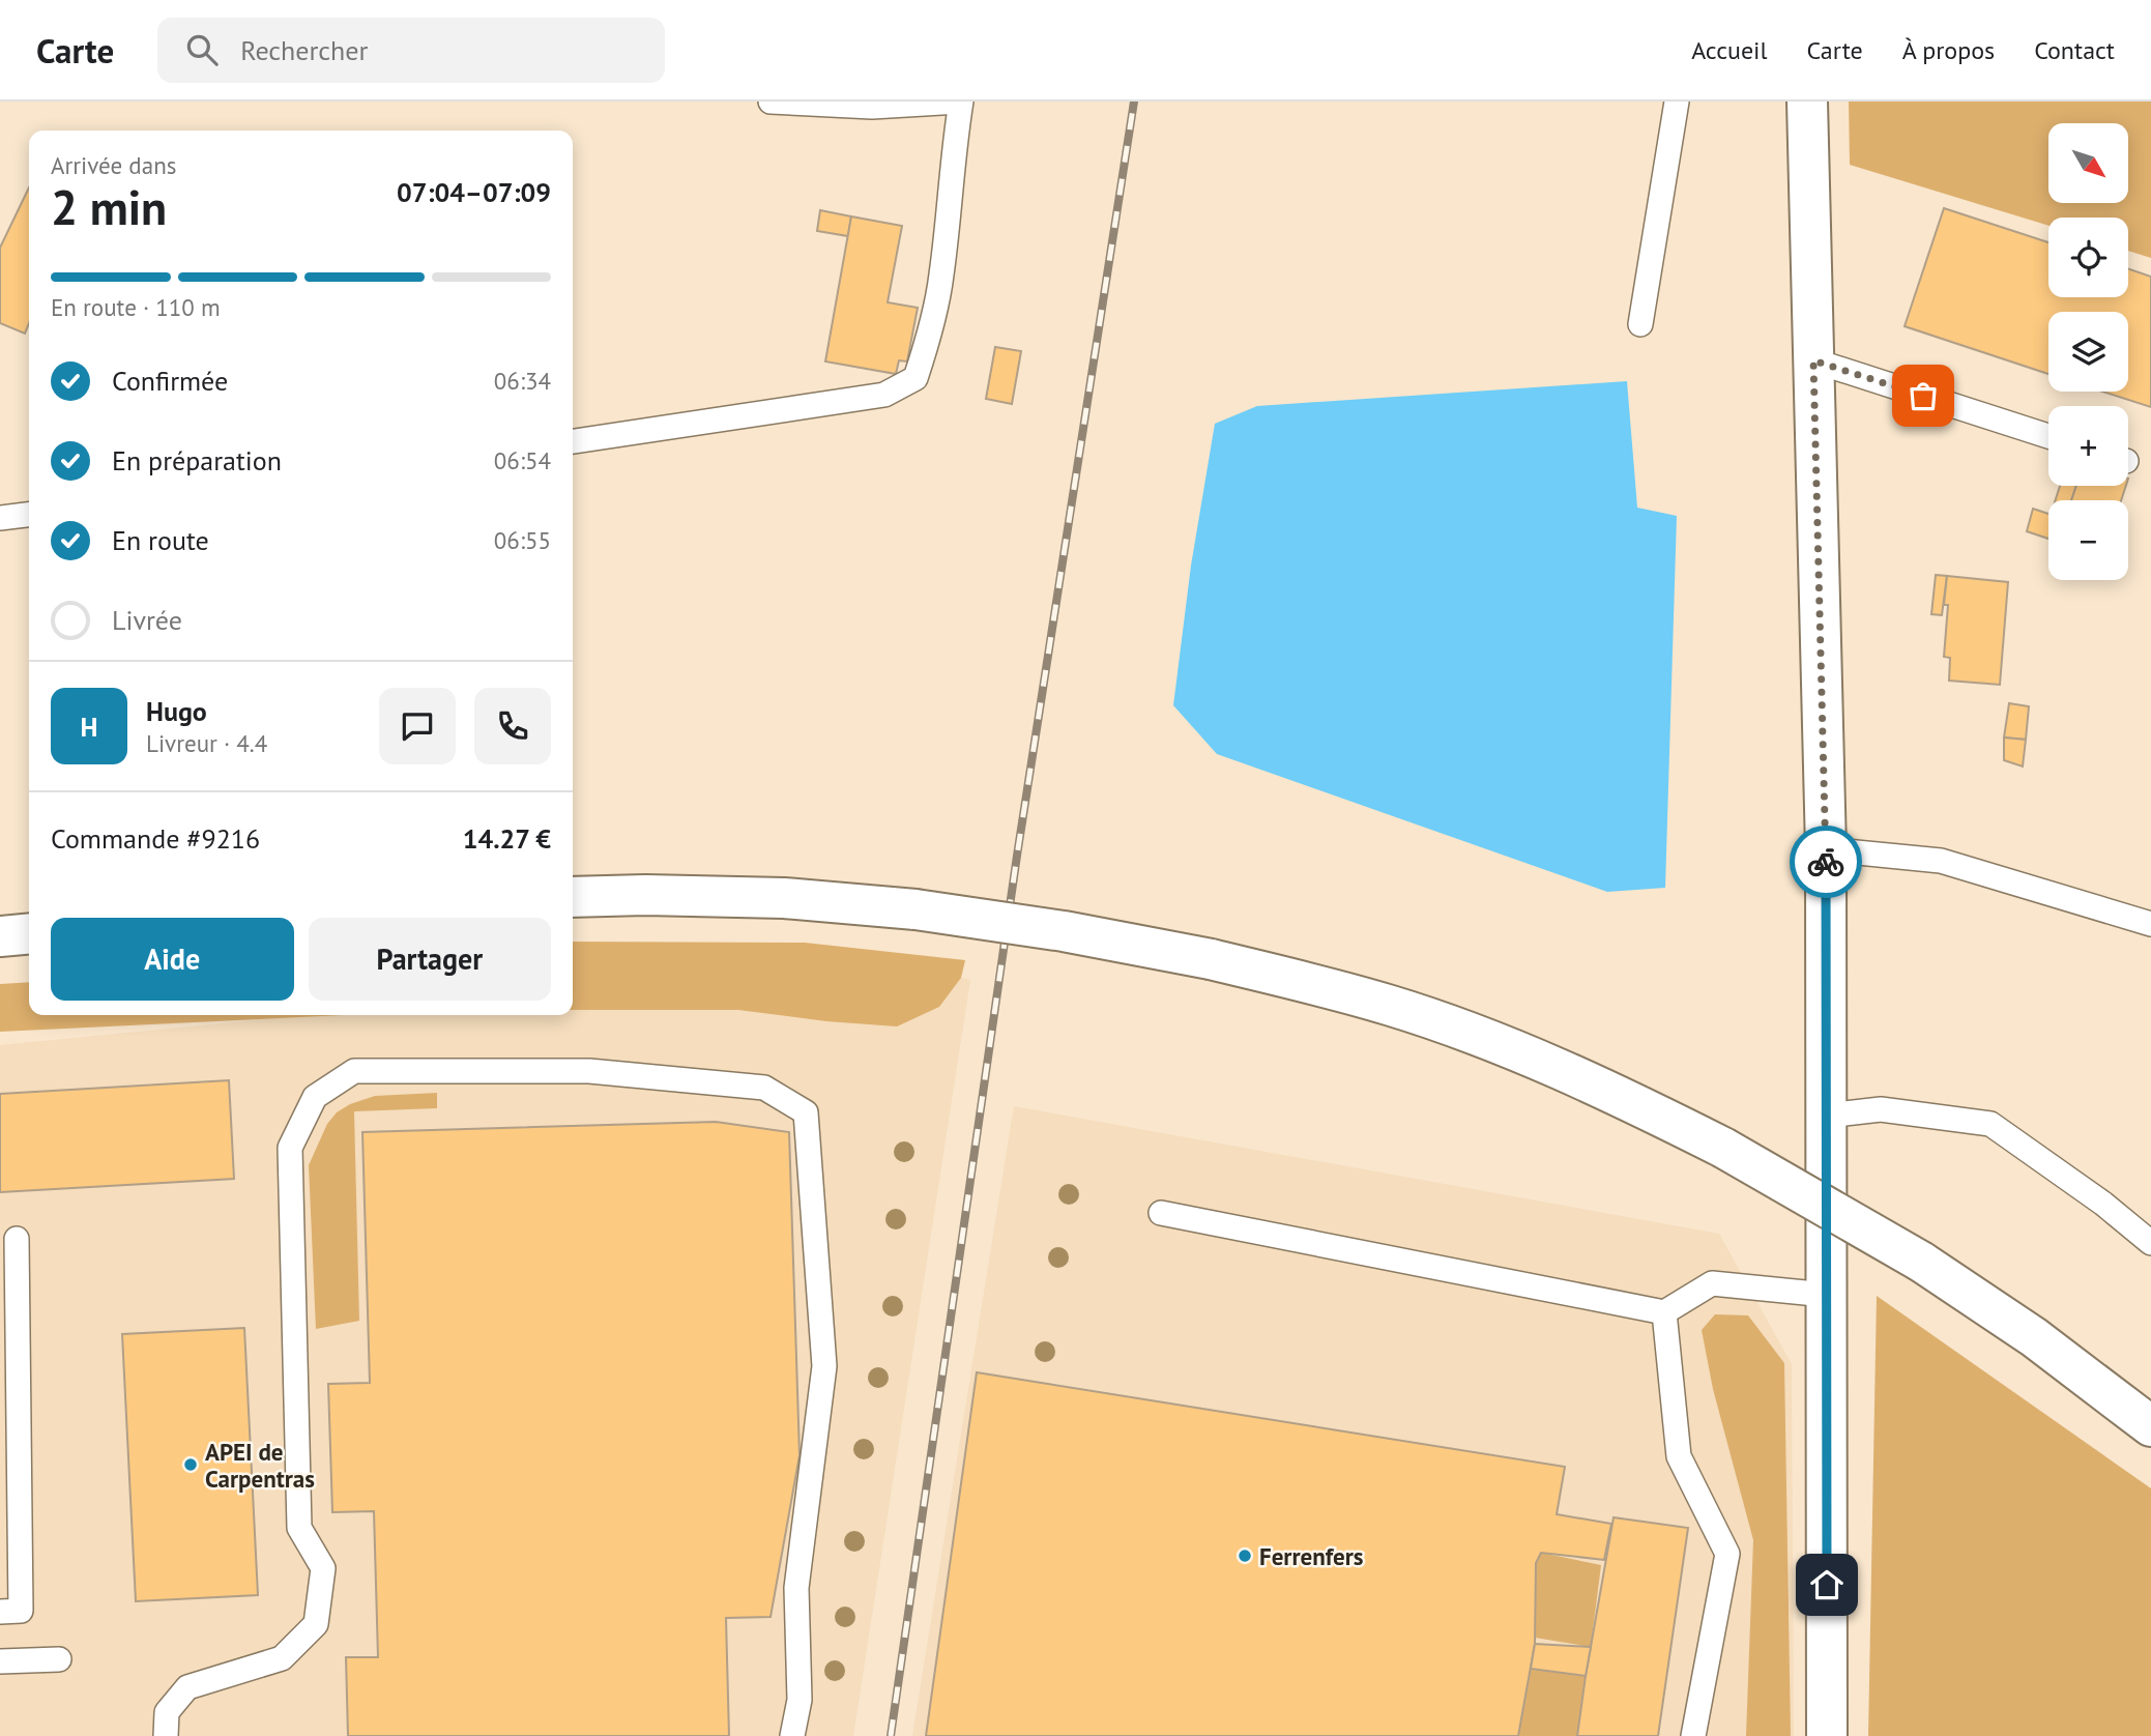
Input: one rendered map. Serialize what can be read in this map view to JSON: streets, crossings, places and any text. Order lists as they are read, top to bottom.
{
  "places": ["APEI de Carpentras", "Ferrenfers"],
  "north": "bottom right",
  "page": {
    "header": "Carte",
    "search": "Rechercher",
    "nav": [
      "Accueil",
      "Carte",
      "À propos",
      "Contact"
    ],
    "map_buttons": ["+", "−"],
    "heading": ["2 min", "Arrivée dans", "07:04–07:09"],
    "panel": [
      "Hugo",
      "Livreur · 4.4",
      "Commande #9216",
      "14.27 €"
    ],
    "bar": "En route · 110 m",
    "list": [
      ["Confirmée", "06:34"],
      ["En préparation", "06:54"],
      ["En route", "06:55"],
      "Livrée"
    ],
    "round": "H",
    "buttons": ["Aide", "Partager"]
  }
}
